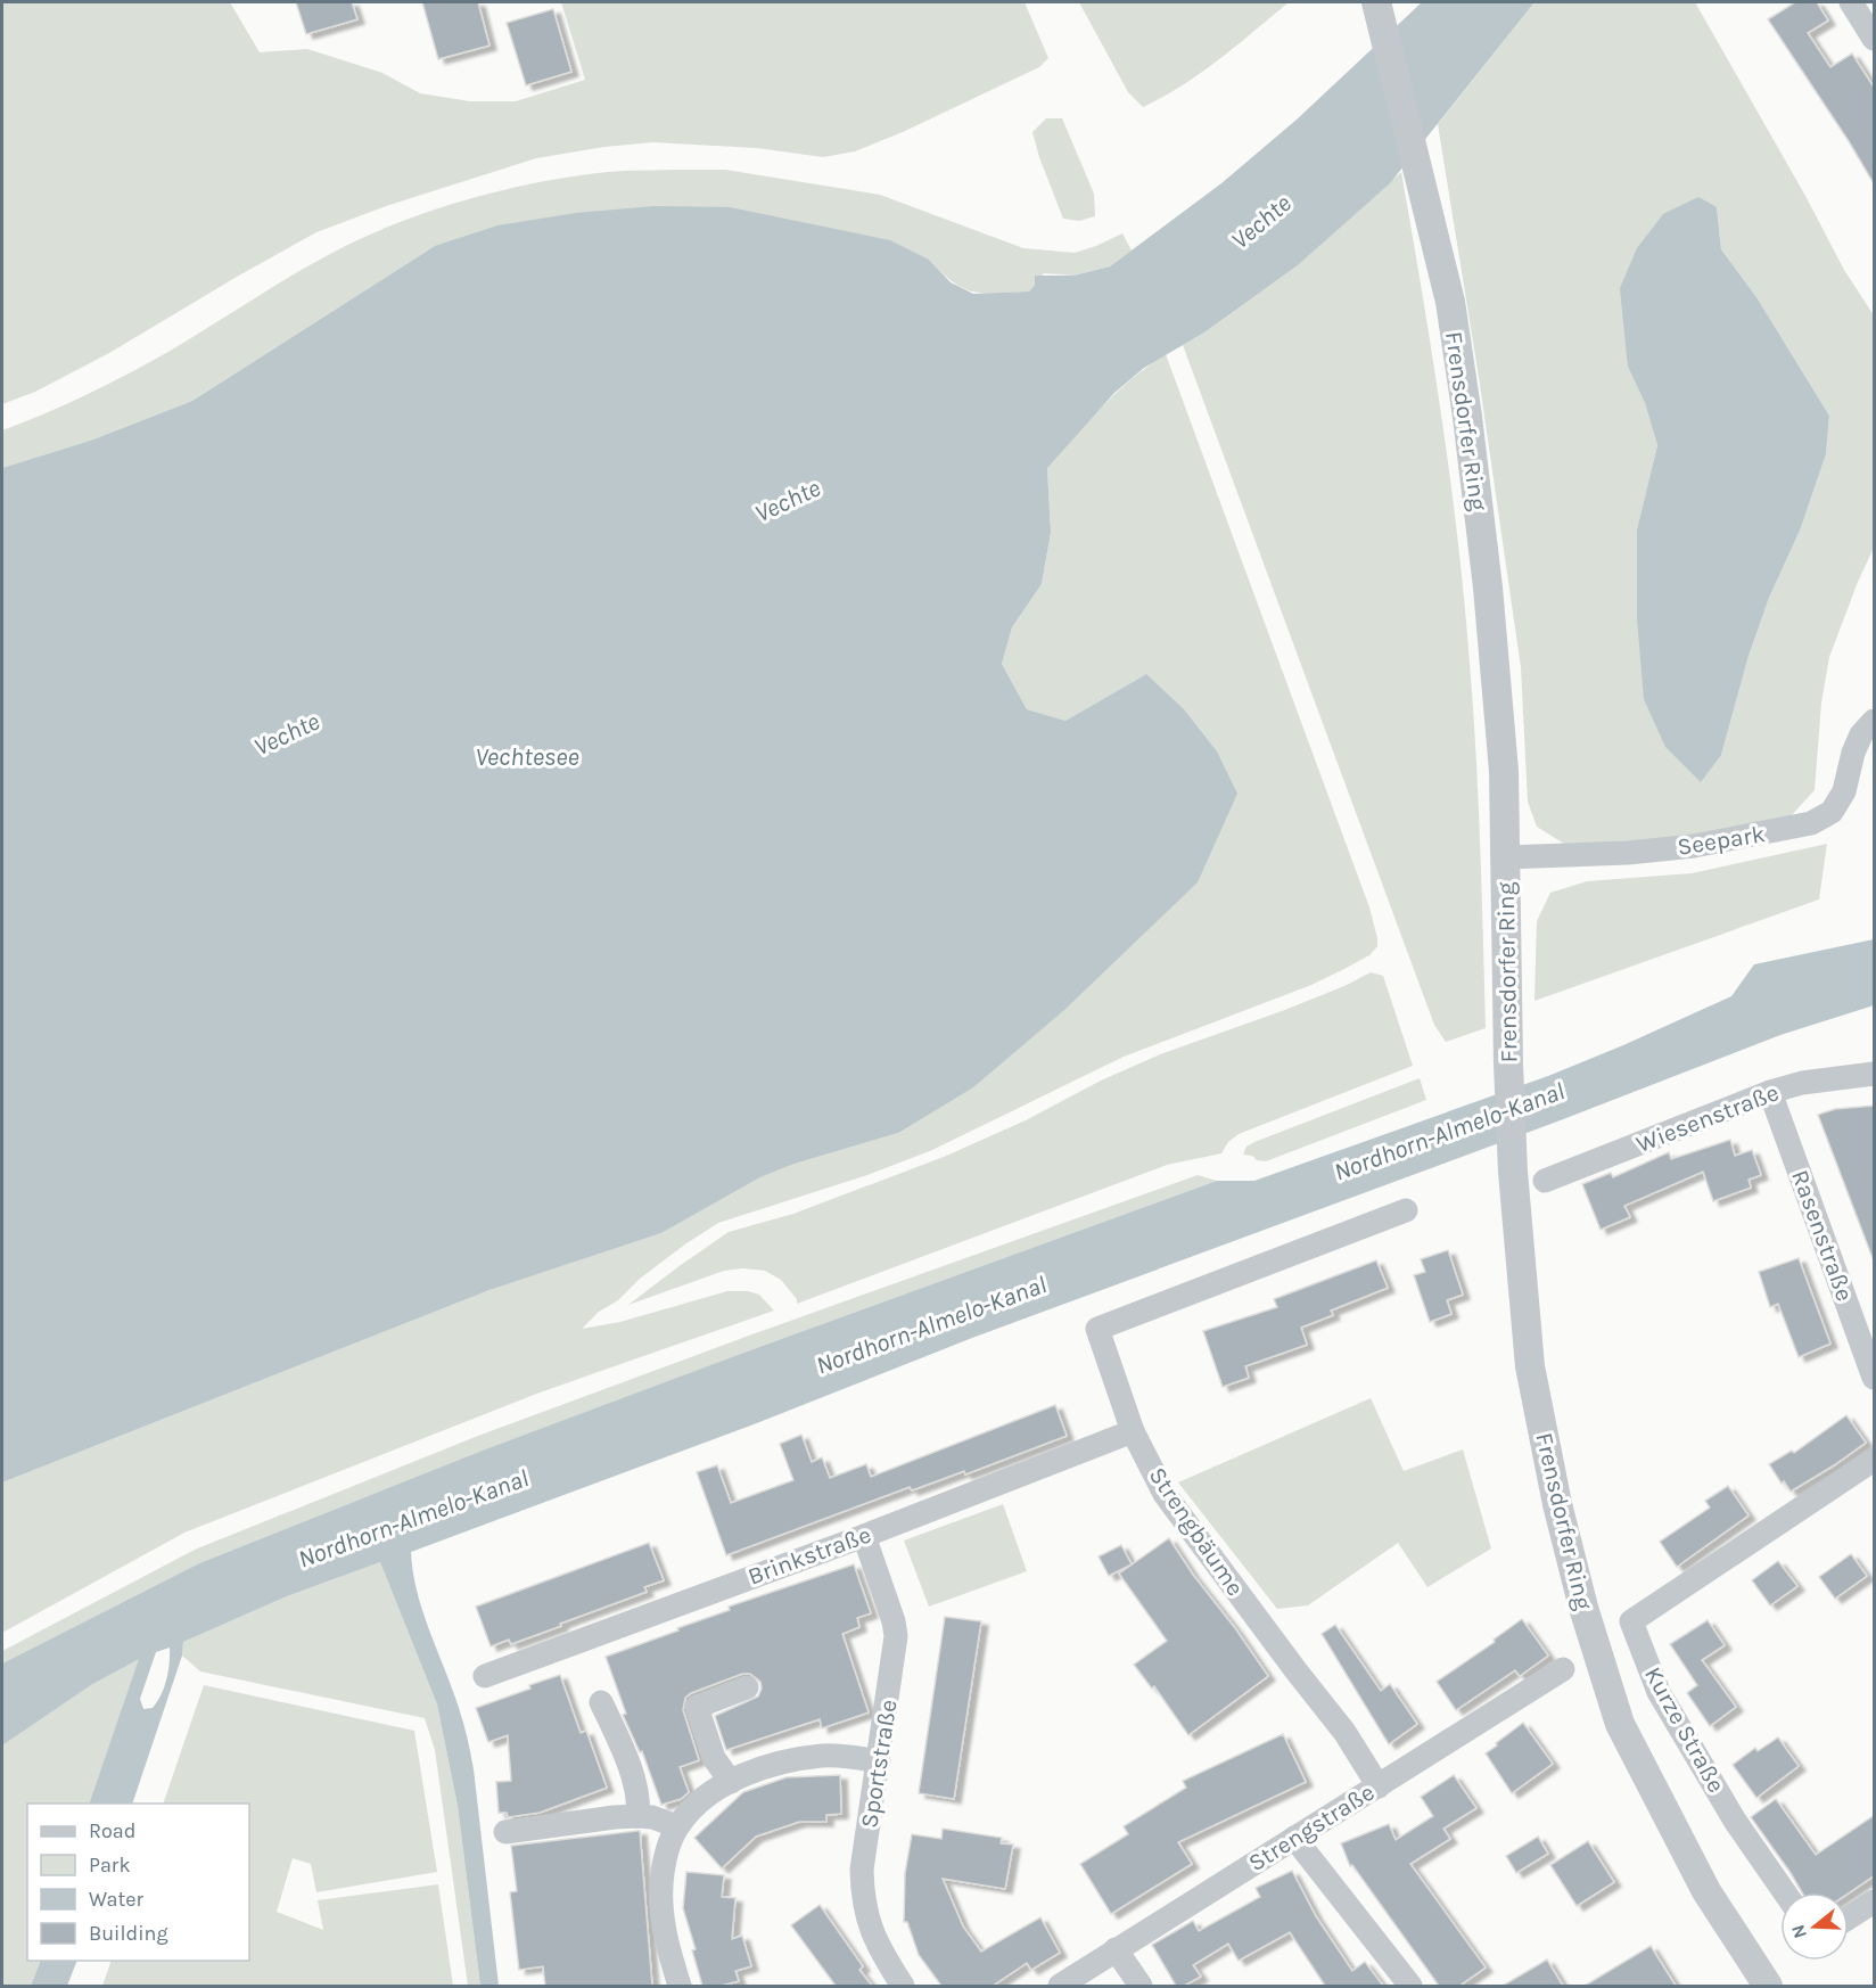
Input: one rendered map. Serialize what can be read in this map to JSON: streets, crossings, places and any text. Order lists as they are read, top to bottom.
{
  "streets": {
    "street": [
      "Frensdorfer Ring",
      "Seepark",
      "Wiesenstraße",
      "Rasenstraße",
      "Strengbäume",
      "Brinkstraße",
      "Kurze Straße",
      "Sportstraße",
      "Strengstraße"
    ]
  },
  "crossings": [
    ["Frensdorfer Ring", "Seepark"],
    ["Wiesenstraße", "Rasenstraße"],
    ["Strengbäume", "Brinkstraße"],
    ["Strengbäume", "Strengstraße"],
    ["Brinkstraße", "Sportstraße"]
  ],
  "water": ["Vechte", "Vechtesee", "Nordhorn-Almelo-Kanal"],
  "legend": [
    "Road",
    "Park",
    "Water",
    "Building"
  ],
  "north": "left"
}
